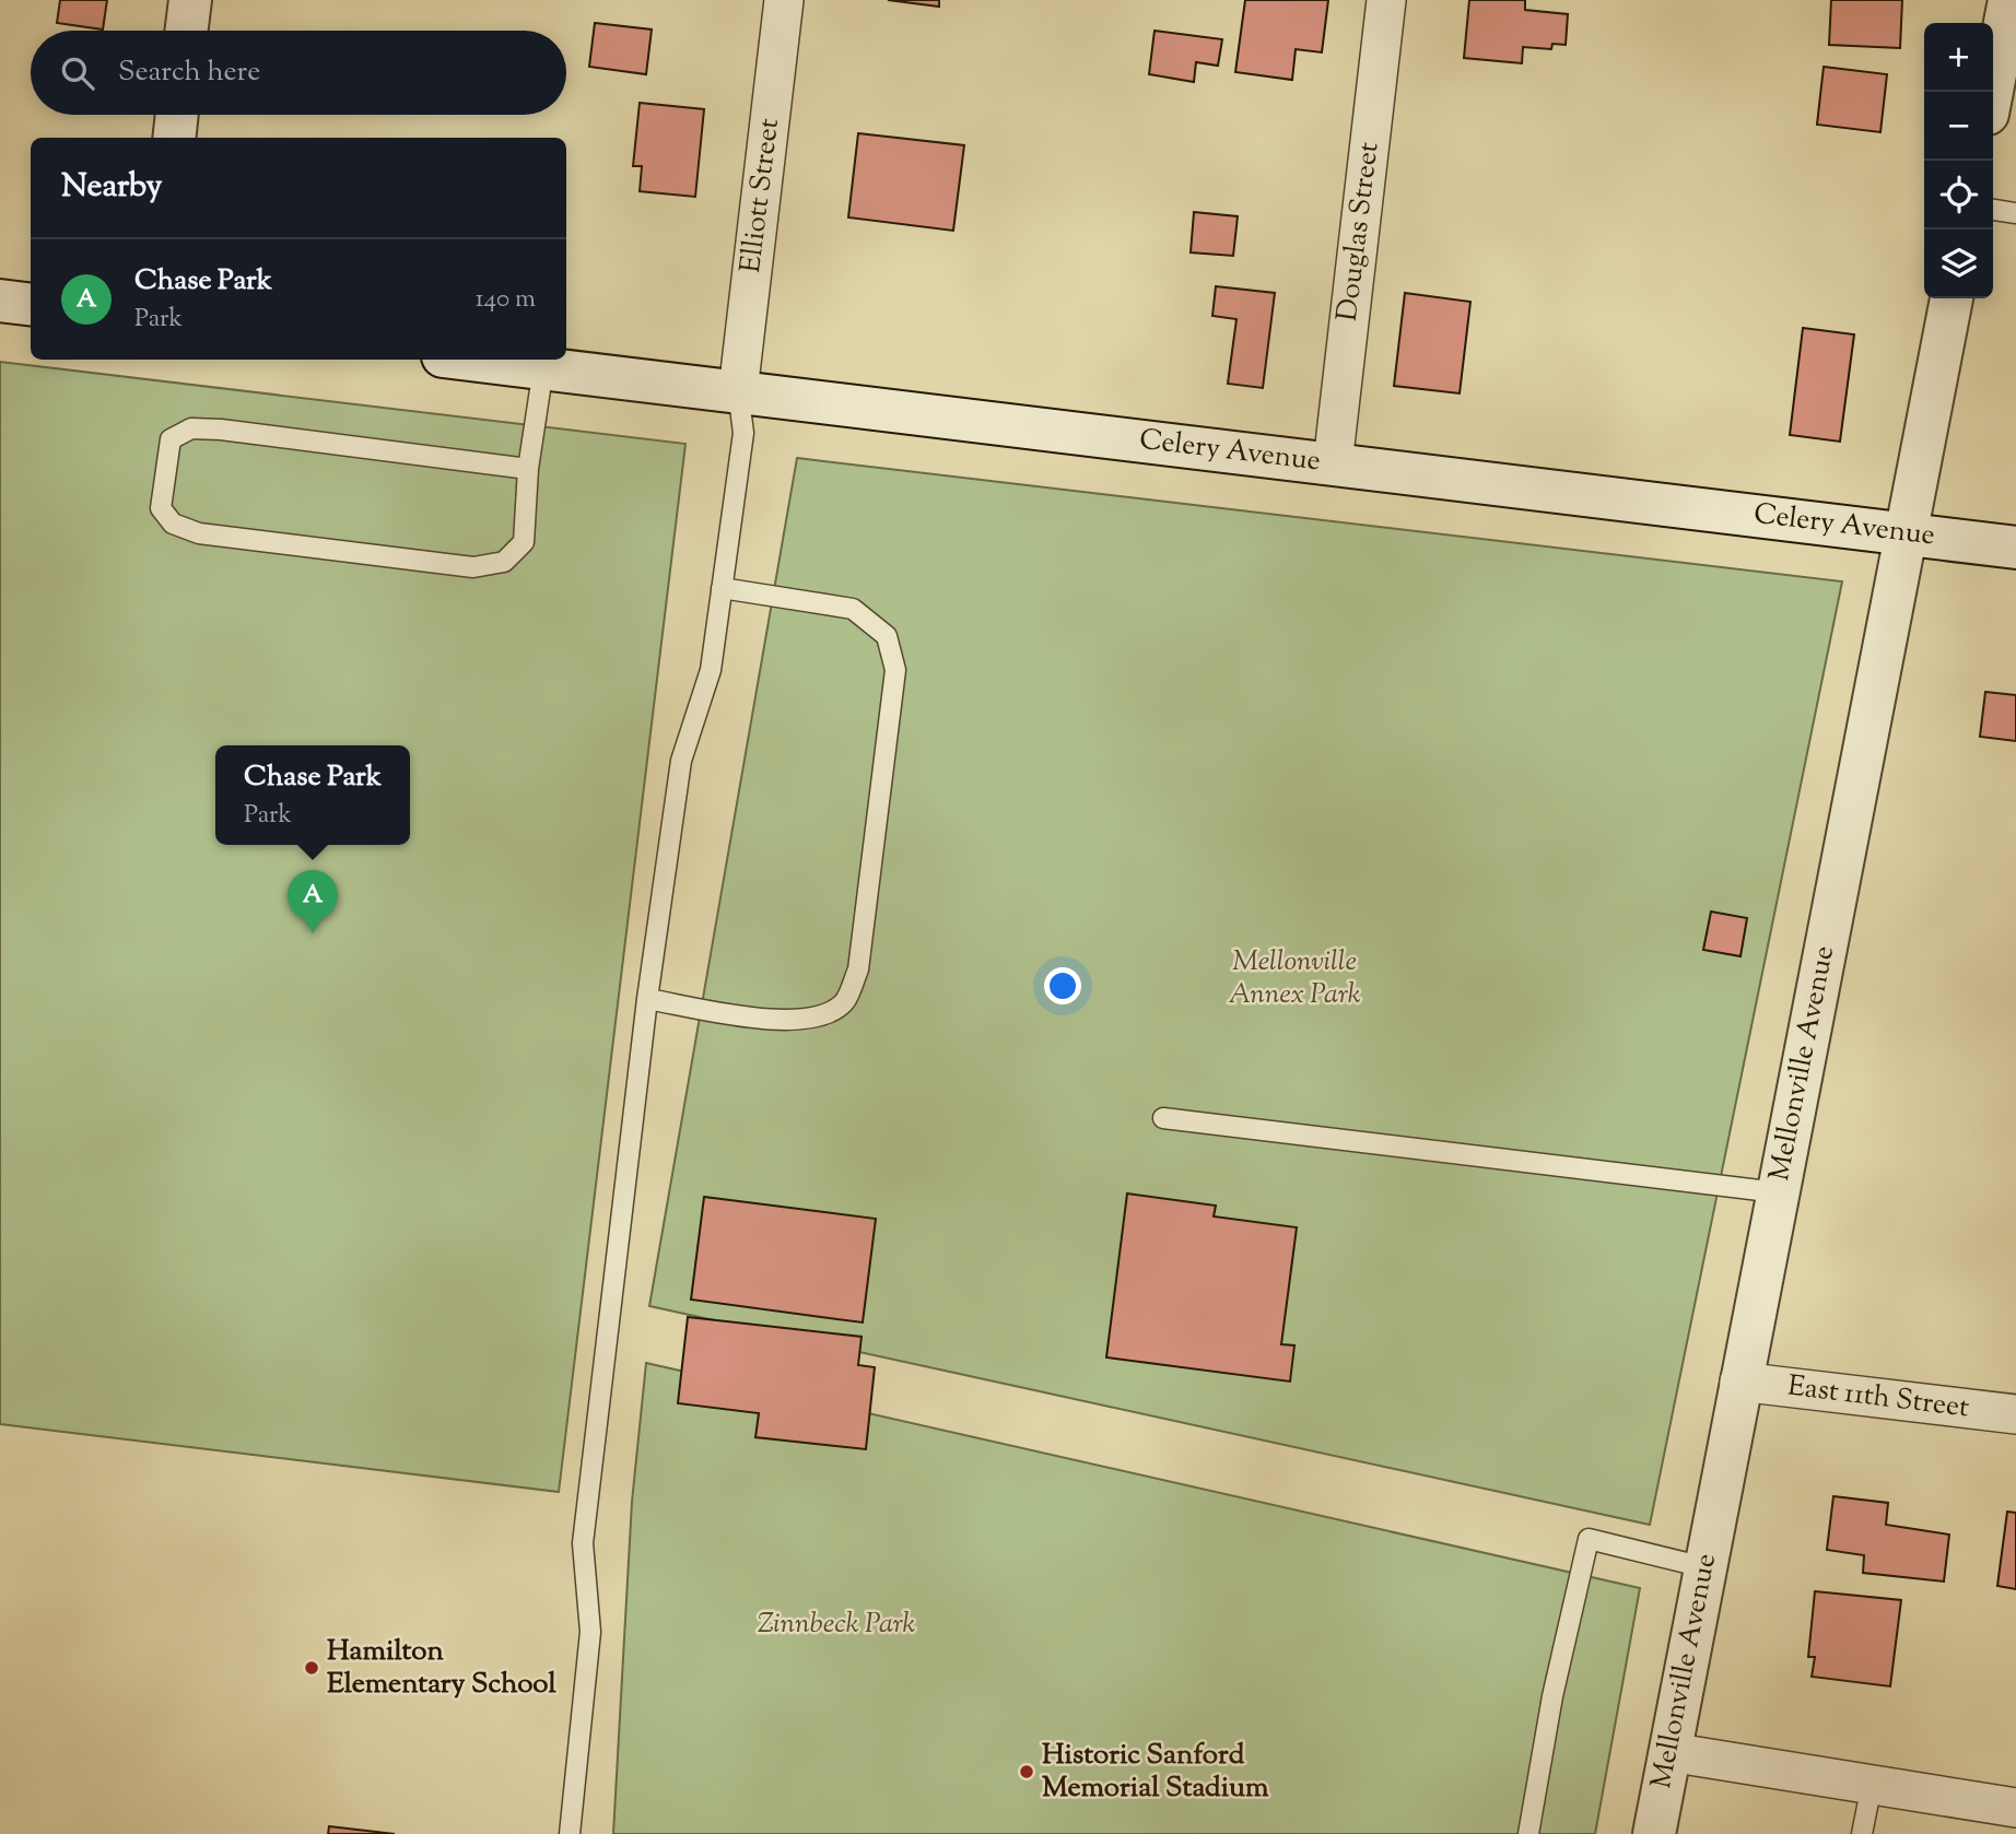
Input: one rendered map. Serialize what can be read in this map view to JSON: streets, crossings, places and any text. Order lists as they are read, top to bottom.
{
  "streets": {
    "street": [
      "Elliott Street",
      "Douglas Street",
      "Celery Avenue",
      "Mellonville Avenue",
      "East 11th Street"
    ]
  },
  "crossings": [
    ["Elliott Street", "Celery Avenue"],
    ["Douglas Street", "Celery Avenue"],
    ["Celery Avenue", "Mellonville Avenue"],
    ["Mellonville Avenue", "East 11th Street"]
  ],
  "parks": ["Mellonville Annex Park", "Zinnbeck Park"],
  "places": ["Hamilton Elementary School", "Historic Sanford Memorial Stadium"],
  "page": {
    "map_buttons": ["+", "−"],
    "search": "Search here",
    "heading": "Nearby",
    "list": [
      {
        "mark": "A",
        "name": "Chase Park",
        "note": "Park",
        "value": "140 m"
      }
    ],
    "popup": ["Chase Park", "Park"],
    "pins": "A"
  }
}
